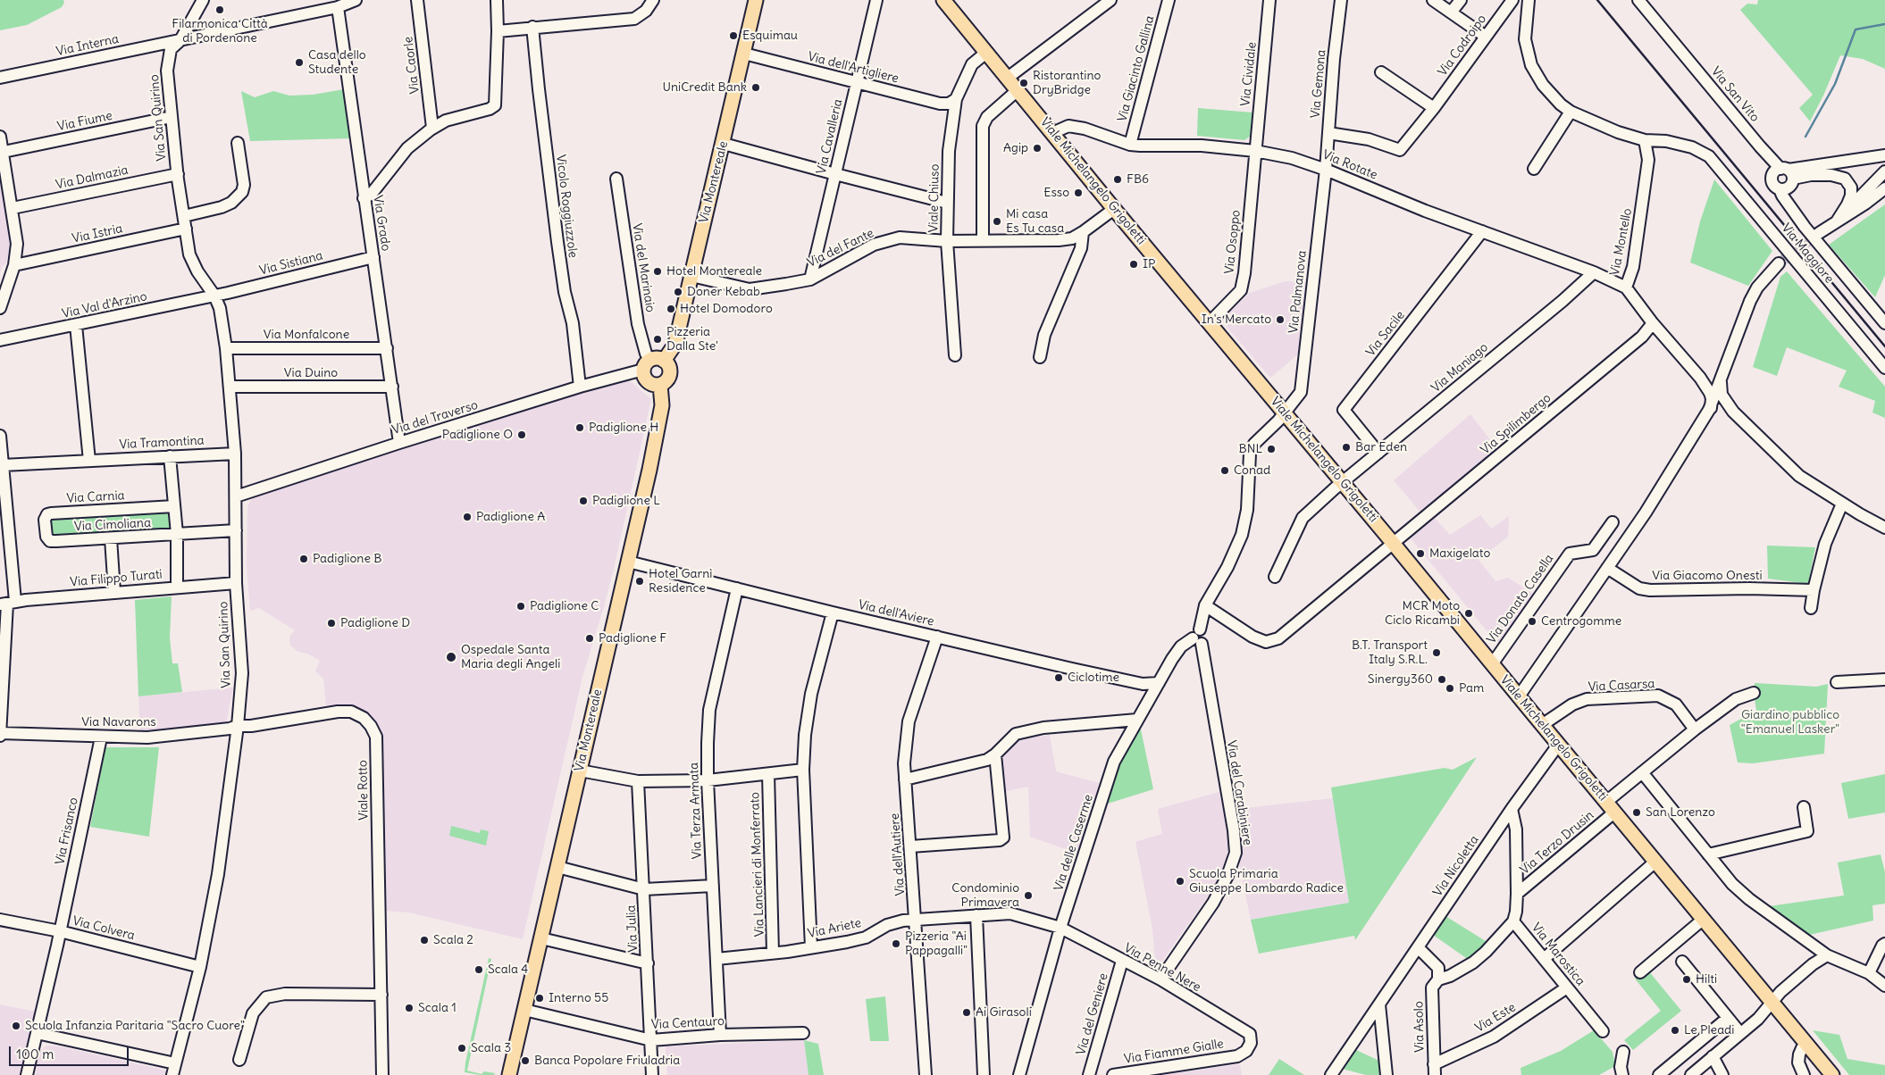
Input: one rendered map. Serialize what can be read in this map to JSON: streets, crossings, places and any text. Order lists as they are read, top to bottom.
{
  "streets": {
    "main road": ["Viale Michelangelo Grigoletti", "Via Montereale"],
    "street": [
      "Via Interna",
      "Via Codroipo",
      "Via Caorle",
      "Via dell'Artigliere",
      "Via Giacinto Gallina",
      "Via Cividale",
      "Via Gemona",
      "Via San Vito",
      "Via San Quirino",
      "Via Fiume",
      "Via Cavalleria",
      "Via Rotate",
      "Via Dalmazia",
      "Viale Chiuso",
      "Vicolo Roggiuzzole",
      "Via Grado",
      "Via Istria",
      "Via Osoppo",
      "Via Montello",
      "Via del Fante",
      "Via Maggiore",
      "Via Sistiana",
      "Via del Marinaio",
      "Via Palmanova",
      "Via Val d'Arzino",
      "Via Sacile",
      "Via Monfalcone",
      "Via Maniago",
      "Via Duino",
      "Via del Traverso",
      "Via Spilimbergo",
      "Via Tramontina",
      "Via Carnia",
      "Via Cimoliana",
      "Via Giacomo Onesti",
      "Via Filippo Turati",
      "Via Donato Casella",
      "Via dell'Aviere",
      "Via Casarsa",
      "Via Navarons",
      "Viale Rotto",
      "Via del Carabiniere",
      "Via Terza Armata",
      "Via Frisanco",
      "Via delle Caserme",
      "Via Terzo Drusin",
      "Via dell'Autiere",
      "Via Lancieri di Monferrato",
      "Via Nicoletta",
      "Via Colvera",
      "Via Julia",
      "Via Ariete",
      "Via Marostica",
      "Via Penne Nere",
      "Via del Geniere",
      "Via Este",
      "Via Centauro",
      "Via Asolo",
      "Via Fiamme Gialle"
    ]
  },
  "crossings": [
    ["Via Interna", "Via San Quirino"],
    ["Via Interna", "Via Grado"],
    ["Via Codroipo", "Via Gemona"],
    ["Via dell'Artigliere", "Via Cavalleria"],
    ["Via dell'Artigliere", "Via Montereale"],
    ["Via dell'Artigliere", "Viale Chiuso"],
    ["Via Giacinto Gallina", "Via Rotate"],
    ["Via Cividale", "Via Rotate"],
    ["Via Cividale", "Via Osoppo"],
    ["Via Gemona", "Via Rotate"],
    ["Via Gemona", "Via Palmanova"],
    ["Via San Quirino", "Via Fiume"],
    ["Via San Quirino", "Via Dalmazia"],
    ["Via San Quirino", "Via Istria"],
    ["Via San Quirino", "Via Sistiana"],
    ["Via San Quirino", "Via Val d'Arzino"],
    ["Via San Quirino", "Via Monfalcone"],
    ["Via San Quirino", "Via Duino"],
    ["Via San Quirino", "Via del Traverso"],
    ["Via San Quirino", "Via Tramontina"],
    ["Via San Quirino", "Via Cimoliana"],
    ["Via San Quirino", "Via Filippo Turati"],
    ["Via San Quirino", "Via Navarons"],
    ["Via San Quirino", "Viale Rotto"],
    ["Via San Quirino", "Via Colvera"],
    ["Via Cavalleria", "Via del Fante"],
    ["Via Rotate", "Viale Michelangelo Grigoletti"],
    ["Via Rotate", "Via Osoppo"],
    ["Via Rotate", "Via Montello"],
    ["Via Rotate", "Via Palmanova"],
    ["Via Rotate", "Via Sacile"],
    ["Via Rotate", "Via Maniago"],
    ["Viale Michelangelo Grigoletti", "Viale Chiuso"],
    ["Viale Michelangelo Grigoletti", "Via Osoppo"],
    ["Viale Michelangelo Grigoletti", "Via del Fante"],
    ["Viale Michelangelo Grigoletti", "Via Palmanova"],
    ["Viale Michelangelo Grigoletti", "Via Maniago"],
    ["Viale Michelangelo Grigoletti", "Via Spilimbergo"],
    ["Viale Michelangelo Grigoletti", "Via Donato Casella"],
    ["Viale Michelangelo Grigoletti", "Via Casarsa"],
    ["Viale Michelangelo Grigoletti", "Via Terzo Drusin"],
    ["Viale Michelangelo Grigoletti", "Via Nicoletta"],
    ["Via Montereale", "Via del Fante"],
    ["Via Montereale", "Via del Marinaio"],
    ["Via Montereale", "Via del Traverso"],
    ["Via Montereale", "Via dell'Aviere"],
    ["Via Montereale", "Via Centauro"],
    ["Viale Chiuso", "Via del Fante"],
    ["Vicolo Roggiuzzole", "Via del Traverso"],
    ["Via Grado", "Via Sistiana"],
    ["Via Grado", "Via Monfalcone"],
    ["Via Grado", "Via Duino"],
    ["Via Grado", "Via del Traverso"],
    ["Via Montello", "Via Maggiore"],
    ["Via Montello", "Via Spilimbergo"],
    ["Via Sistiana", "Via Val d'Arzino"],
    ["Via del Marinaio", "Via del Traverso"],
    ["Via Sacile", "Via Maniago"],
    ["Via Carnia", "Via Cimoliana"],
    ["Via dell'Aviere", "Via Terza Armata"],
    ["Via dell'Aviere", "Via delle Caserme"],
    ["Via dell'Aviere", "Via dell'Autiere"],
    ["Via Navarons", "Viale Rotto"],
    ["Via Navarons", "Via Frisanco"],
    ["Via del Carabiniere", "Via delle Caserme"],
    ["Via del Carabiniere", "Via Penne Nere"],
    ["Via Terza Armata", "Via Ariete"],
    ["Via Terza Armata", "Via Centauro"],
    ["Via Frisanco", "Via Colvera"],
    ["Via delle Caserme", "Via Ariete"],
    ["Via delle Caserme", "Via Penne Nere"],
    ["Via Terzo Drusin", "Via Marostica"],
    ["Via dell'Autiere", "Via Ariete"],
    ["Via Lancieri di Monferrato", "Via Ariete"],
    ["Via Nicoletta", "Via Marostica"],
    ["Via Julia", "Via Centauro"],
    ["Via Ariete", "Via Penne Nere"],
    ["Via Marostica", "Via Este"],
    ["Via Penne Nere", "Via del Geniere"],
    ["Via Penne Nere", "Via Fiamme Gialle"],
    ["Via Este", "Via Asolo"]
  ],
  "parks": ["Giardino pubblico \"Emanuel Lasker\""],
  "places": [
    "Filarmonica Città di Pordenone",
    "Esquimau",
    "Casa dello Studente",
    "Ristorantino DryBridge",
    "UniCredit Bank",
    "Agip",
    "FB6",
    "Esso",
    "Mi casa Es Tu casa",
    "IP",
    "Hotel Montereale",
    "Doner Kebab",
    "Hotel Domodoro",
    "In's Mercato",
    "Pizzeria Dalla Ste'",
    "Padiglione H",
    "Padiglione O",
    "Bar Eden",
    "BNL",
    "Conad",
    "Padiglione L",
    "Padiglione A",
    "Maxigelato",
    "Padiglione B",
    "Hotel Garnì Residence",
    "Padiglione C",
    "MCR Moto Ciclo Ricambi",
    "Centrogomme",
    "Padiglione D",
    "Padiglione F",
    "B.T. Transport Italy S.R.L.",
    "Ospedale Santa Maria degli Angeli",
    "Ciclotime",
    "Sinergy360",
    "Pam",
    "San Lorenzo",
    "Scuola Primaria Giuseppe Lombardo Radice",
    "Condominio Primavera",
    "Scala 2",
    "Pizzeria \"Ai Pappagalli\"",
    "Scala 4",
    "Hilti",
    "Interno 55",
    "Scala 1",
    "Ai Girasoli",
    "Scuola Infanzia Paritaria \"Sacro Cuore\"",
    "Le Pleadi",
    "Scala 3",
    "Banca Popolare Friuladria"
  ],
  "scale_bar": "100 m"
}
